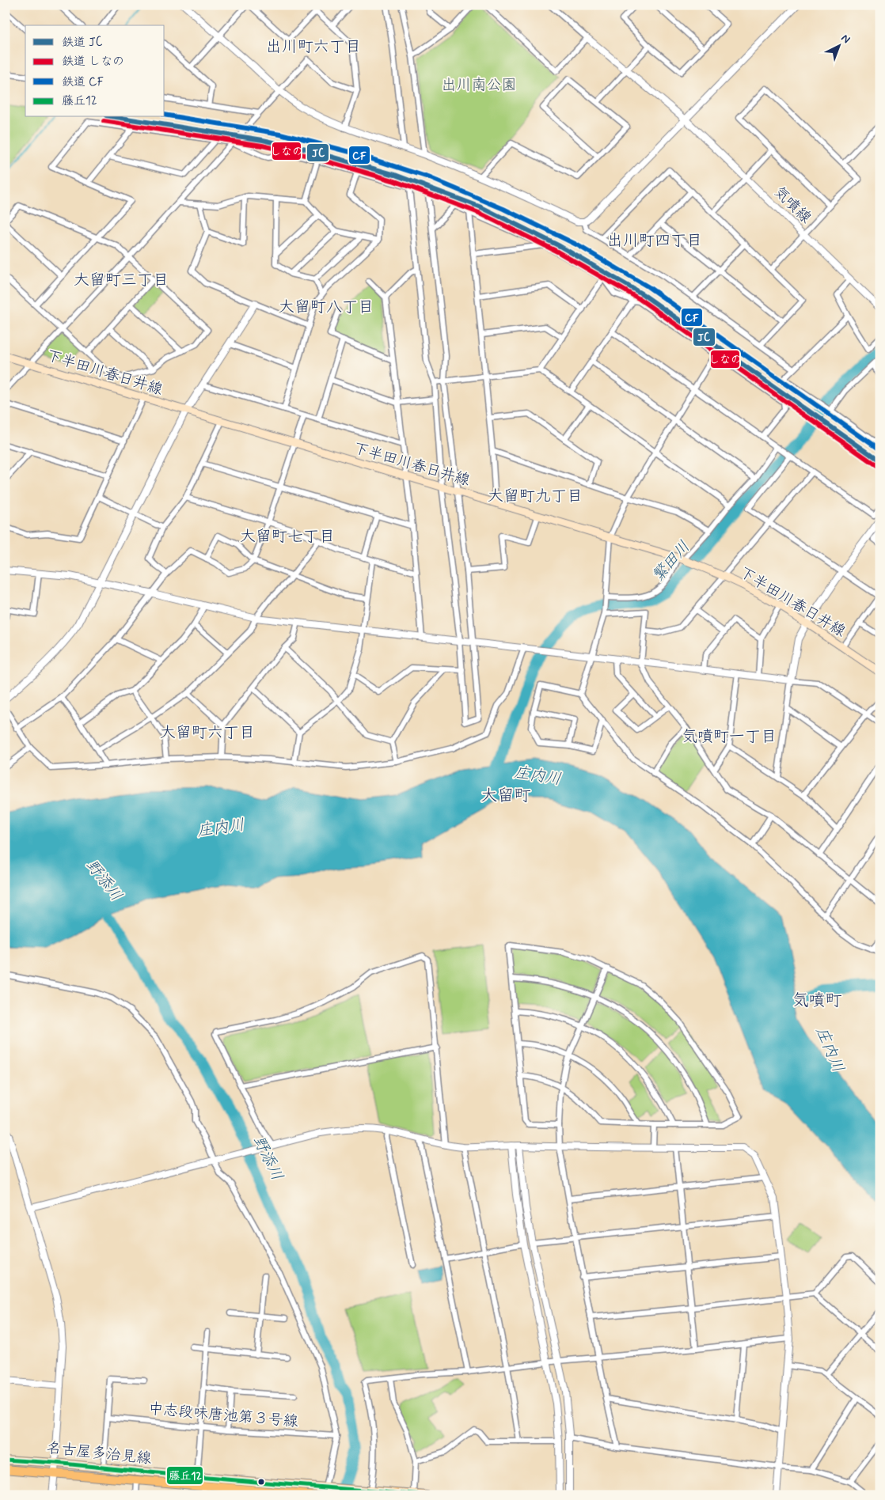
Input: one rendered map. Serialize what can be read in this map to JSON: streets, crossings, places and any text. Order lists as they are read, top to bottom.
{
  "streets": {
    "main road": ["下半田川春日井線", "名古屋多治見線"],
    "street": ["気噴線", "中志段味唐池第３号線"]
  },
  "districts": [
    "出川町六丁目",
    "出川町四丁目",
    "大留町三丁目",
    "大留町八丁目",
    "大留町九丁目",
    "大留町七丁目",
    "大留町六丁目",
    "気噴町一丁目",
    "大留町",
    "気噴町"
  ],
  "water": ["繁田川", "庄内川", "野添川"],
  "parks": ["出川南公園"],
  "lines": [
    "rail line CF",
    "rail line JC",
    "rail line しなの",
    "transit line 藤丘12"
  ],
  "legend": [
    "鉄道 JC",
    "鉄道 しなの",
    "鉄道 CF",
    "藤丘12"
  ],
  "north": "top right"
}
